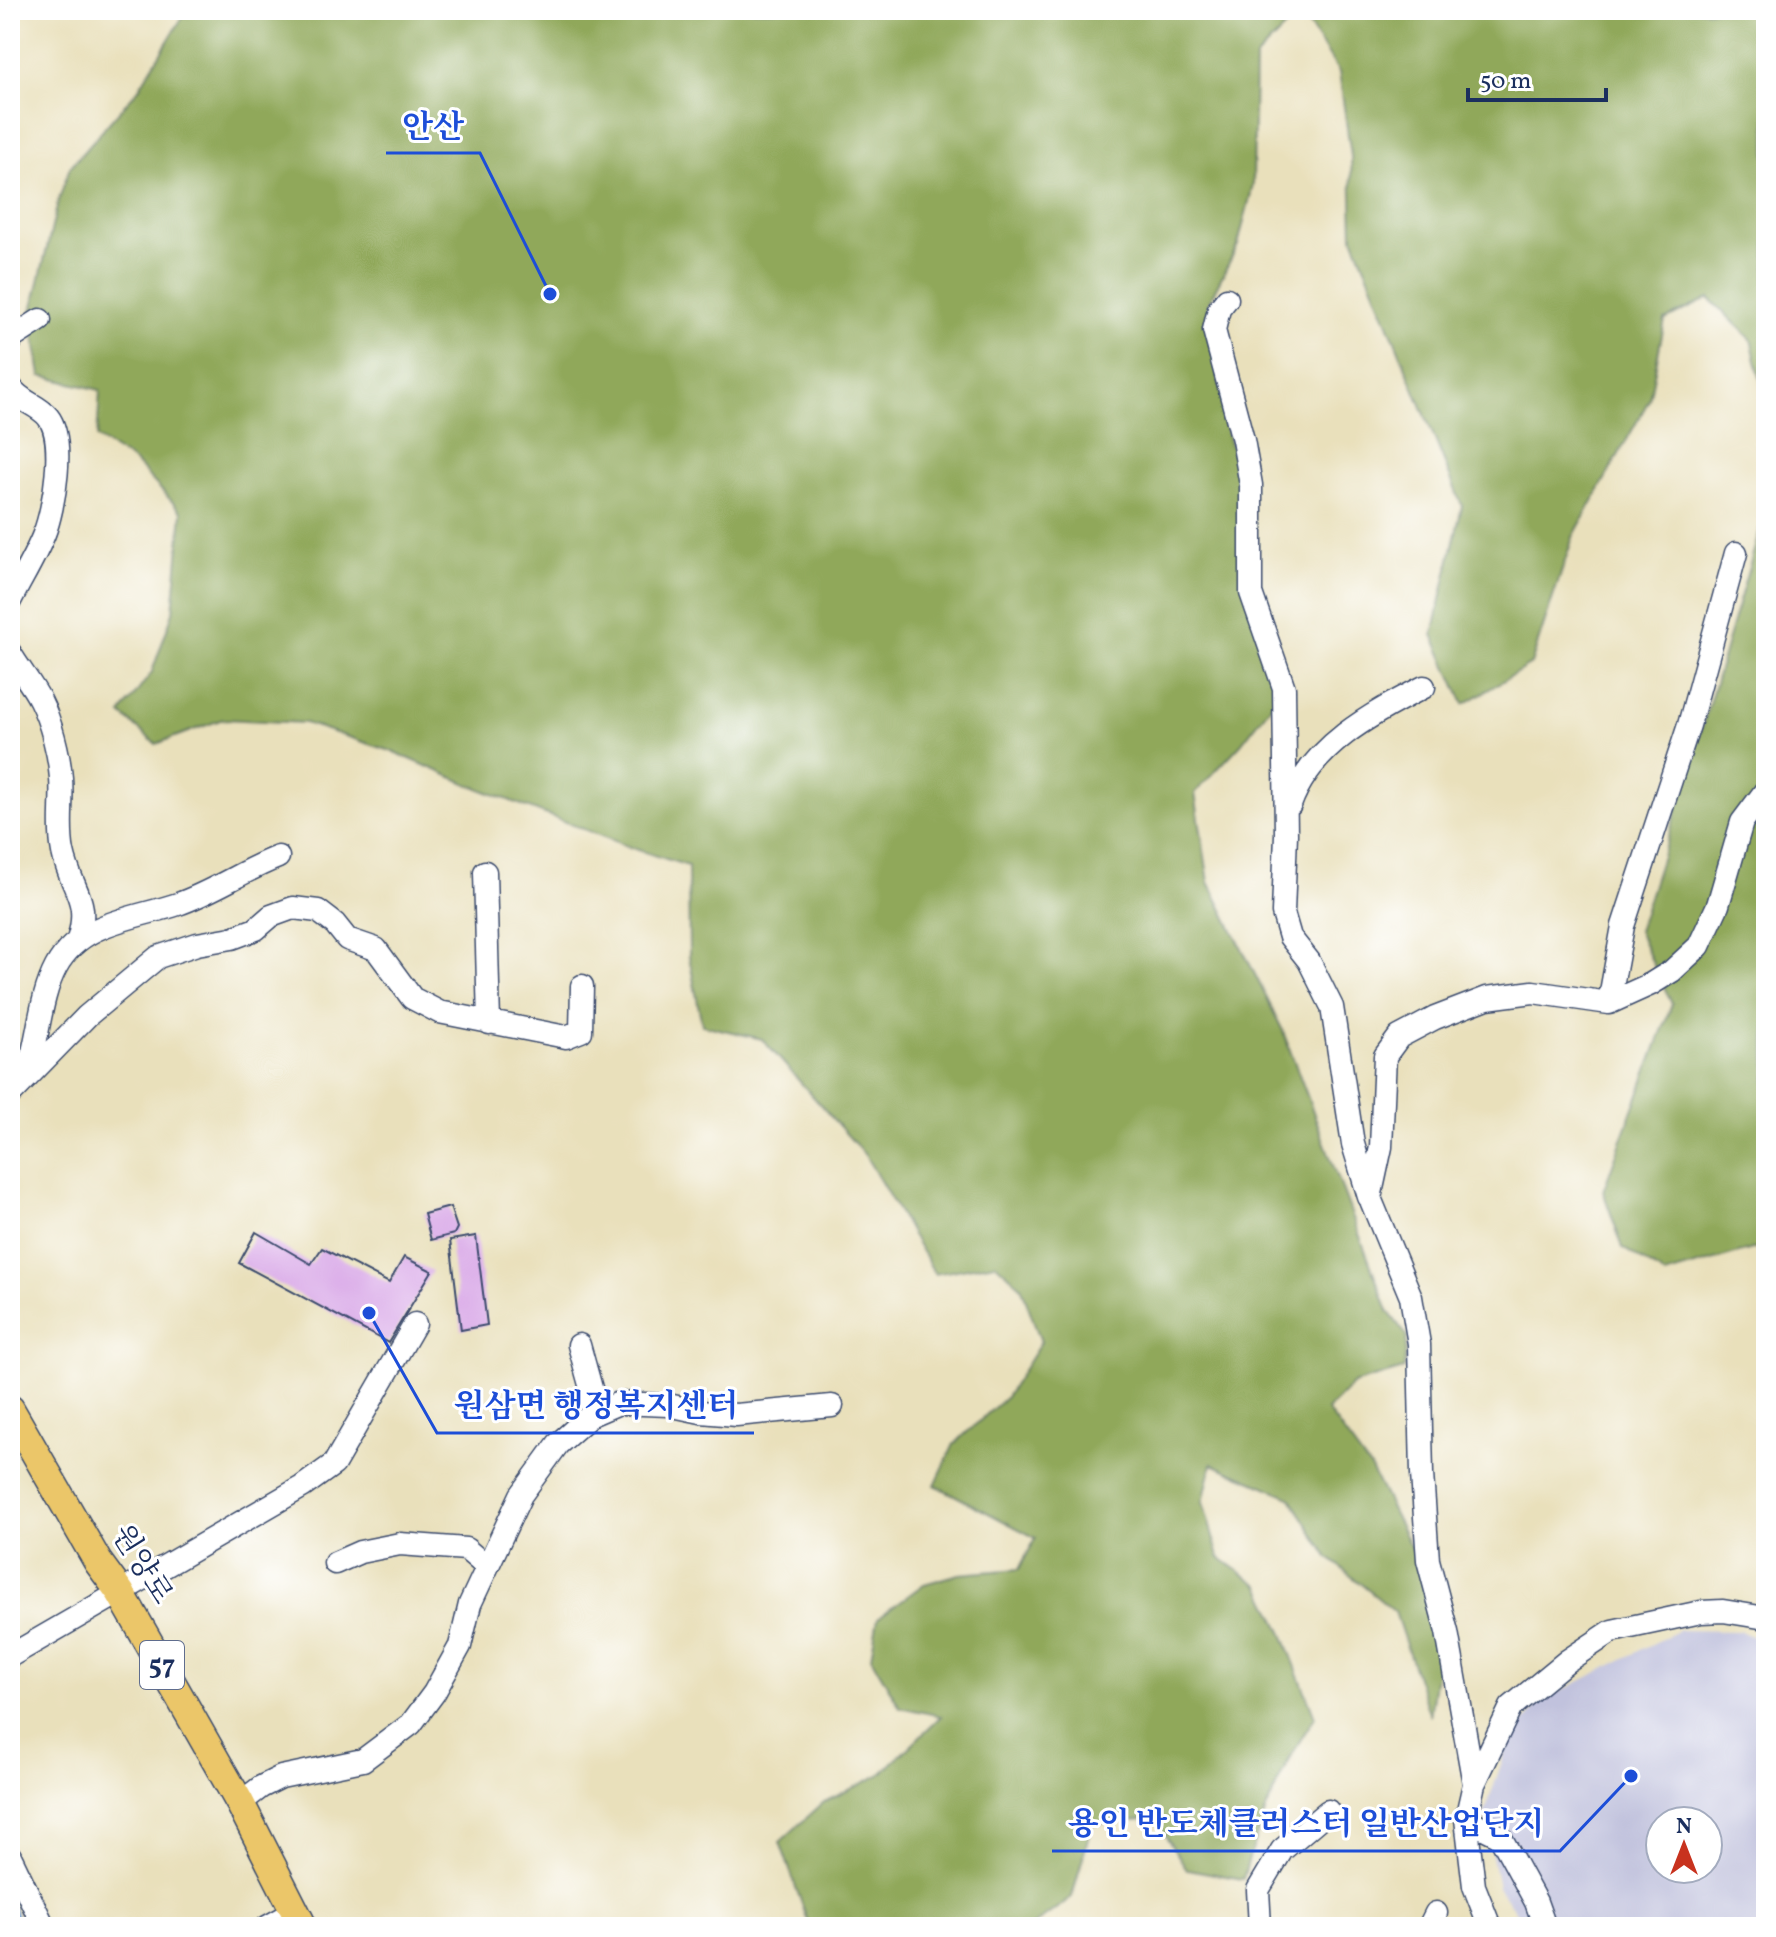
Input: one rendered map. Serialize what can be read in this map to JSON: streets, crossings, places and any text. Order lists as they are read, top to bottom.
{
  "streets": {
    "main road": ["원양로", "57"]
  },
  "places": ["안산", "원삼면 행정복지센터", "용인 반도체클러스터 일반산업단지"],
  "scale_bar": "50 m",
  "north": "top"
}
